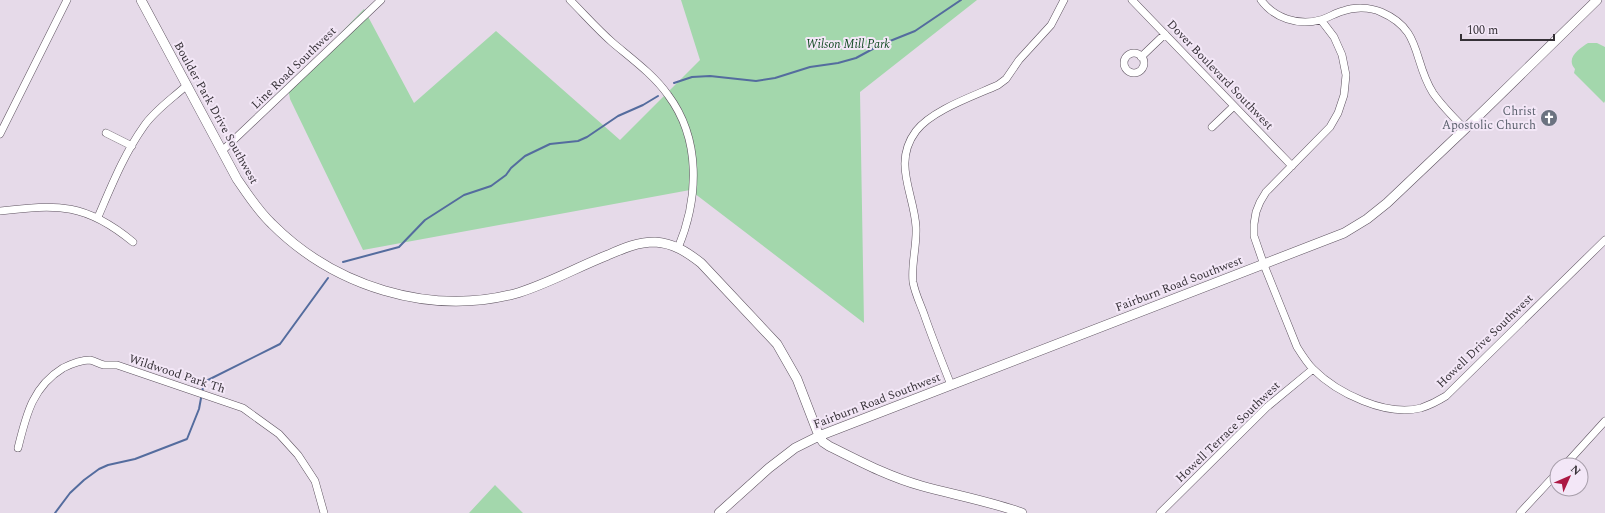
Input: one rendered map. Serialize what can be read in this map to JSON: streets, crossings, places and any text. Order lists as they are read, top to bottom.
{
  "streets": {
    "street": [
      "Line Road Southwest",
      "Dover Boulevard Southwest",
      "Boulder Park Drive Southwest",
      "Fairburn Road Southwest",
      "Howell Drive Southwest",
      "Wildwood Park Th",
      "Howell Terrace Southwest"
    ]
  },
  "crossings": [
    ["Line Road Southwest", "Boulder Park Drive Southwest"],
    ["Dover Boulevard Southwest", "Howell Drive Southwest"],
    ["Boulder Park Drive Southwest", "Fairburn Road Southwest"],
    ["Fairburn Road Southwest", "Howell Drive Southwest"],
    ["Howell Drive Southwest", "Howell Terrace Southwest"]
  ],
  "parks": ["Wilson Mill Park"],
  "places": {
    "church": ["Christ Apostolic Church"]
  },
  "scale_bar": "100 m",
  "north": "top right"
}
